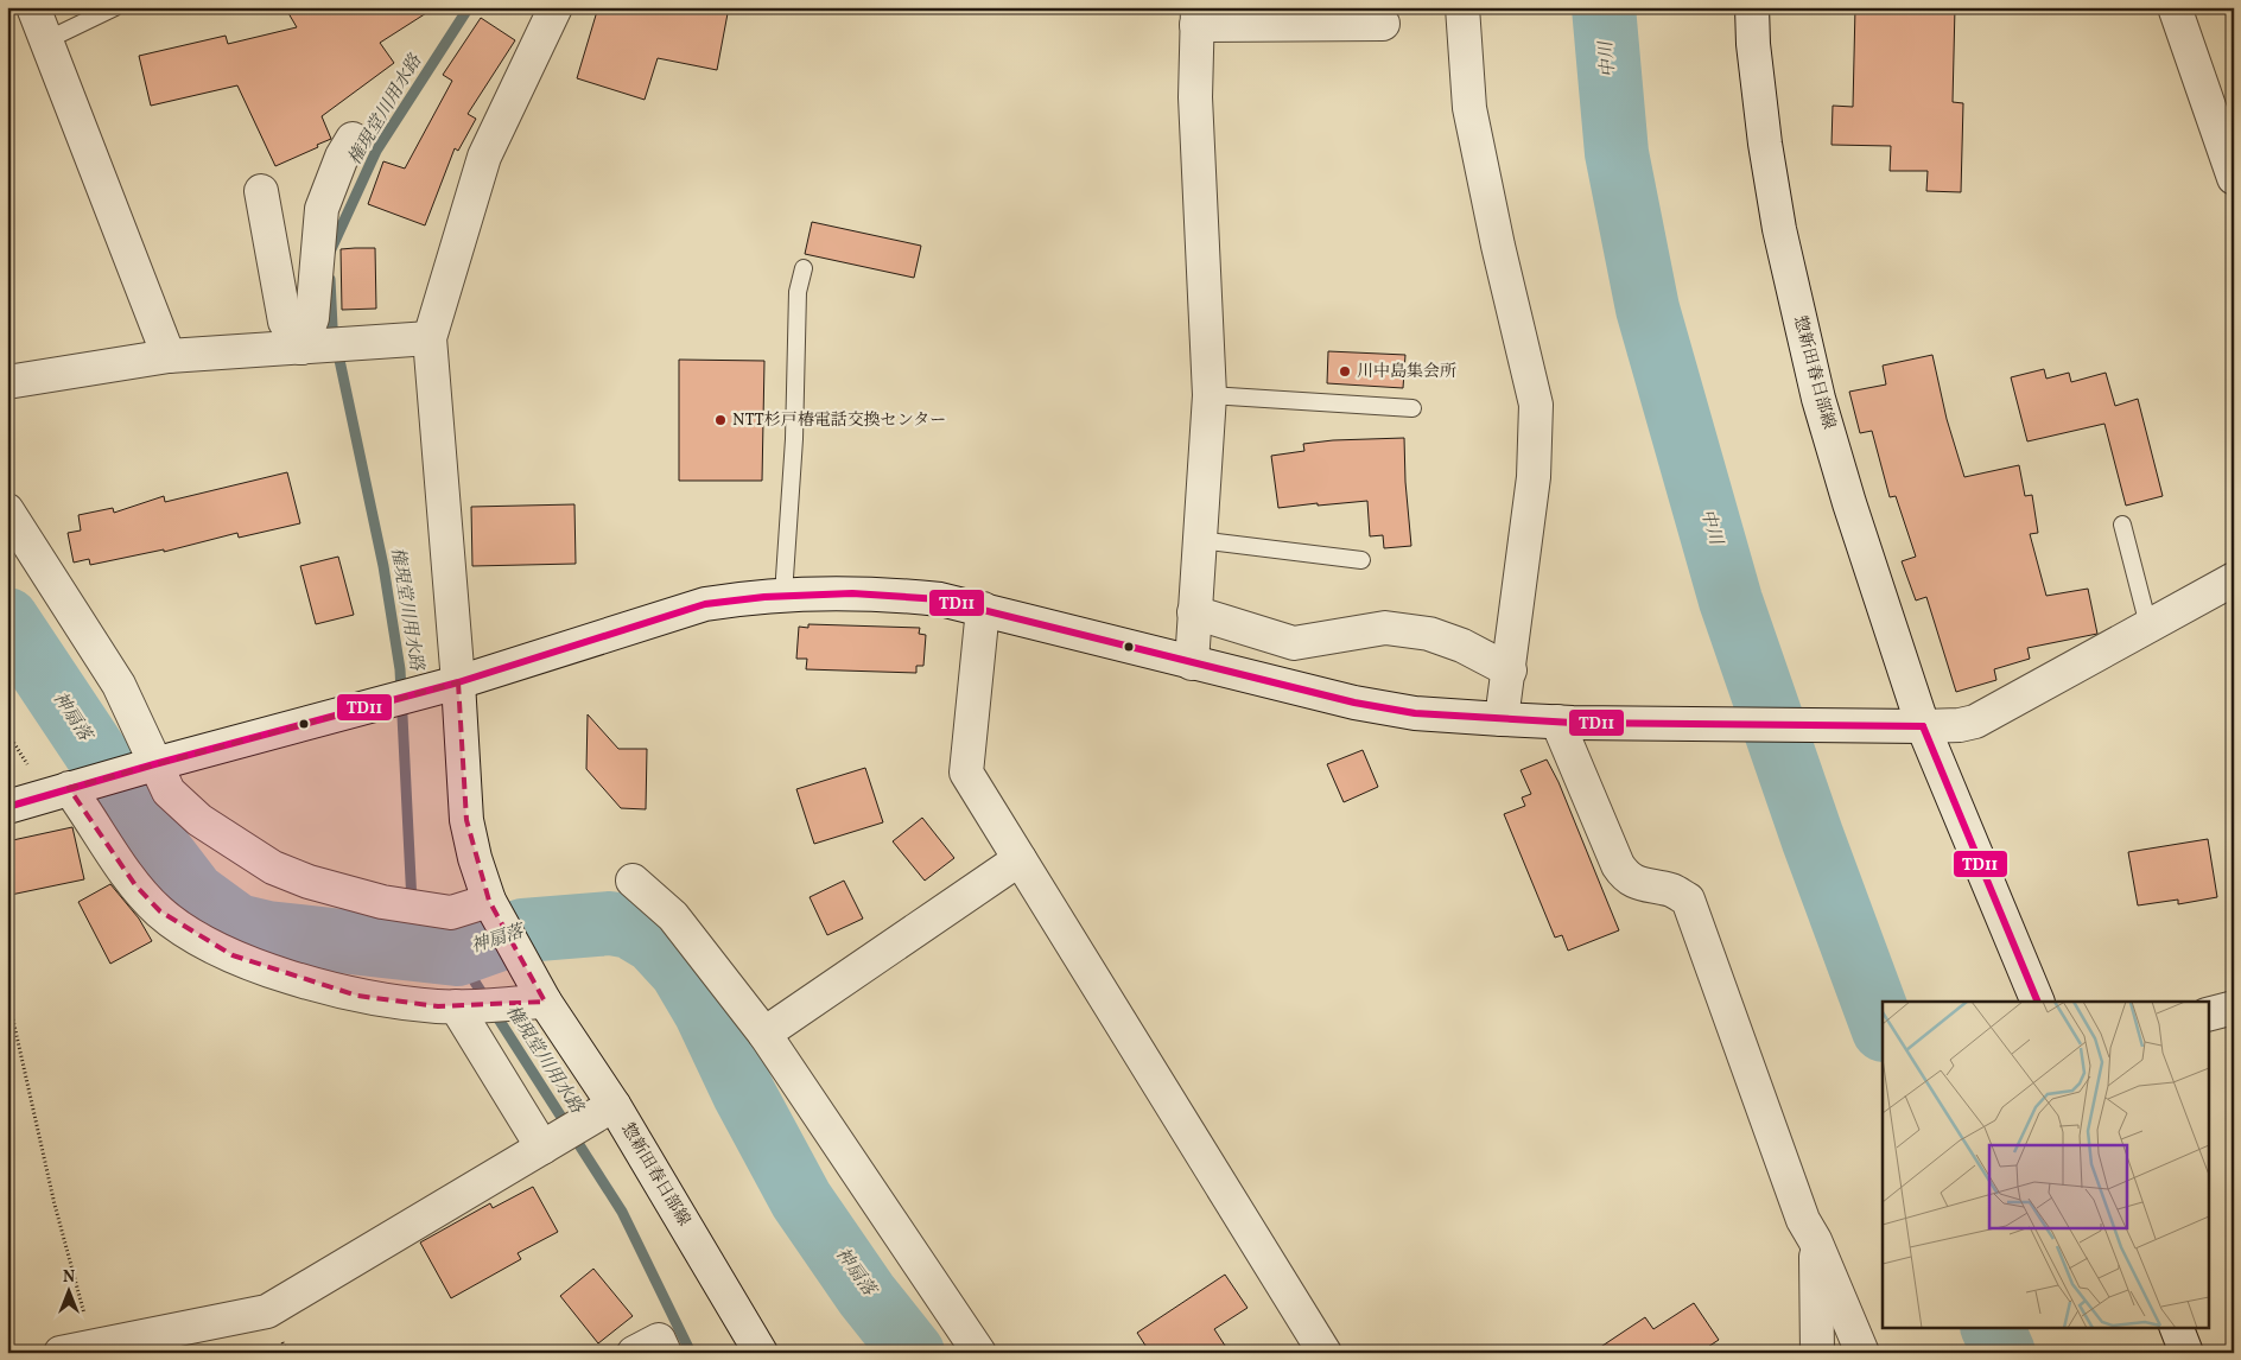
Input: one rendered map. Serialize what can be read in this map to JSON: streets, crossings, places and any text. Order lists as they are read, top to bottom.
{
  "streets": {
    "street": ["惣新田春日部線"]
  },
  "water": ["中川", "権現堂川用水路", "神扇落"],
  "places": ["川中島集会所", "NTT杉戸椿電話交換センター"],
  "lines": ["transit line TD11"],
  "north": "top"
}
